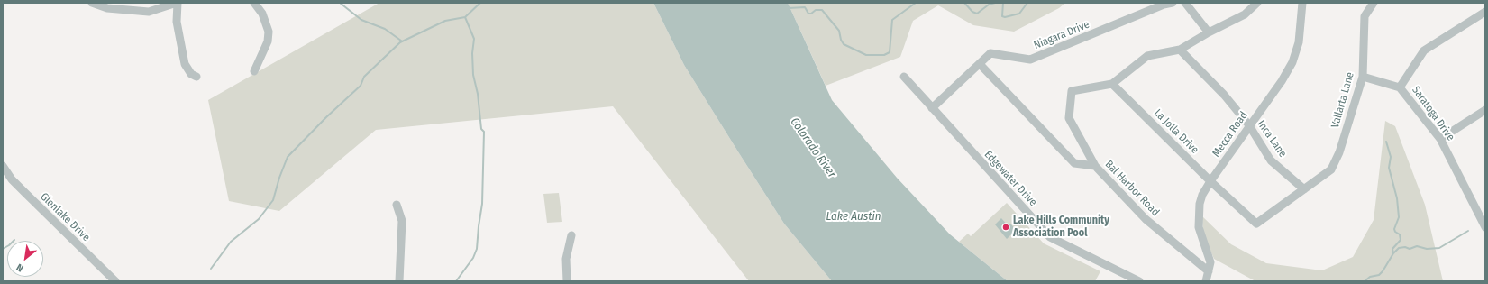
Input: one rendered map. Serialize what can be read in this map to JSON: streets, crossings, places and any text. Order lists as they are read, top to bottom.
{
  "streets": {
    "street": [
      "Niagara Drive",
      "Vallarta Lane",
      "Saratoga Drive",
      "La Jolla Drive",
      "Mecca Road",
      "Inca Lane",
      "Edgewater Drive",
      "Bal Harbor Road",
      "Glenlake Drive"
    ]
  },
  "crossings": [
    ["Niagara Drive", "Edgewater Drive"],
    ["Niagara Drive", "Bal Harbor Road"],
    ["Vallarta Lane", "Saratoga Drive"],
    ["Vallarta Lane", "La Jolla Drive"],
    ["Vallarta Lane", "Inca Lane"],
    ["La Jolla Drive", "Mecca Road"],
    ["Mecca Road", "Inca Lane"],
    ["Mecca Road", "Bal Harbor Road"]
  ],
  "water": ["Colorado River", "Lake Austin"],
  "places": ["Lake Hills Community Association Pool"],
  "north": "bottom left"
}
